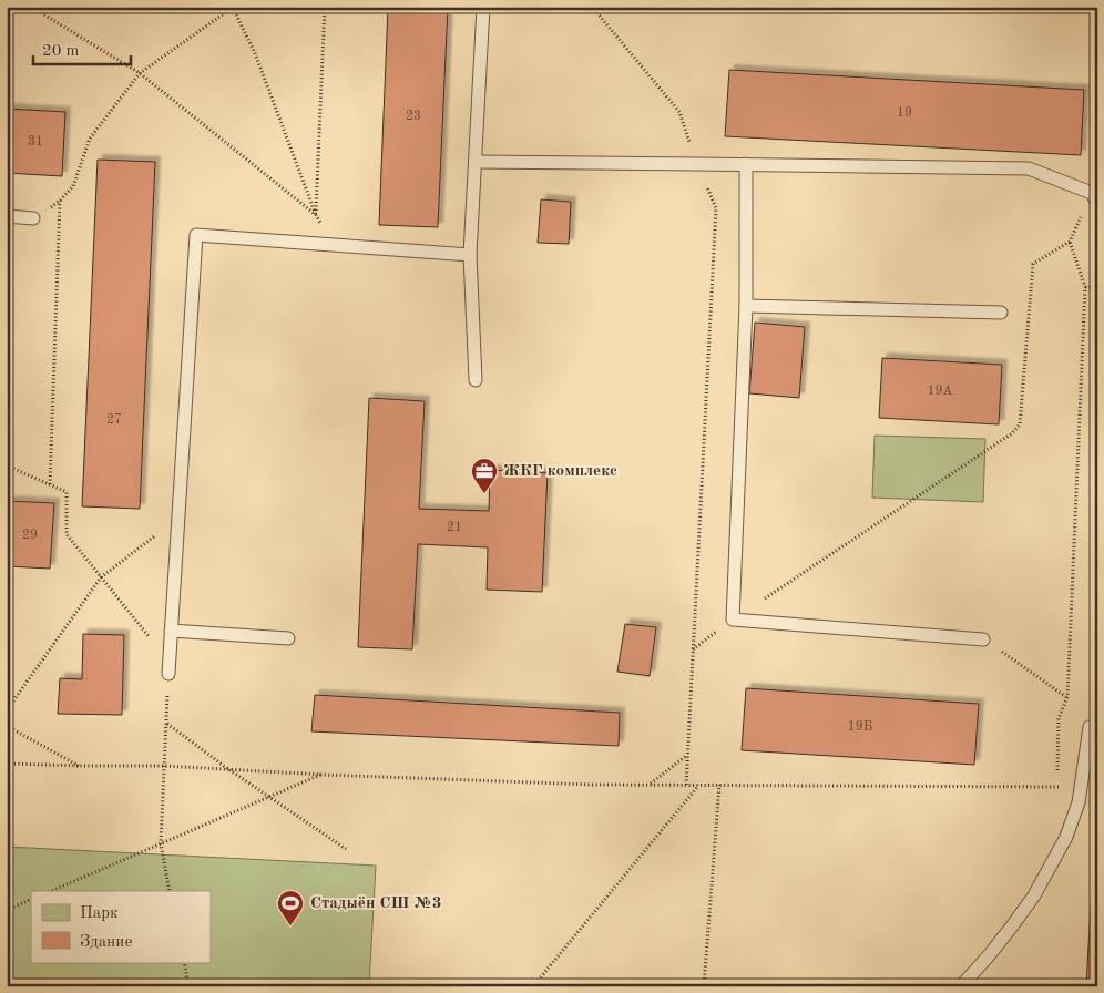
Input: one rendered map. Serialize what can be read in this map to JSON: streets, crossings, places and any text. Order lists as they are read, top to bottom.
{
  "places": {
    "office": ["ЖКГ комплекс"],
    "sports": ["Стадыён СШ №3"]
  },
  "house_numbers": [
    "19",
    "23",
    "31",
    "19А",
    "27",
    "21",
    "29",
    "19Б"
  ],
  "legend": ["Парк", "Здание"],
  "scale_bar": "20 m"
}
